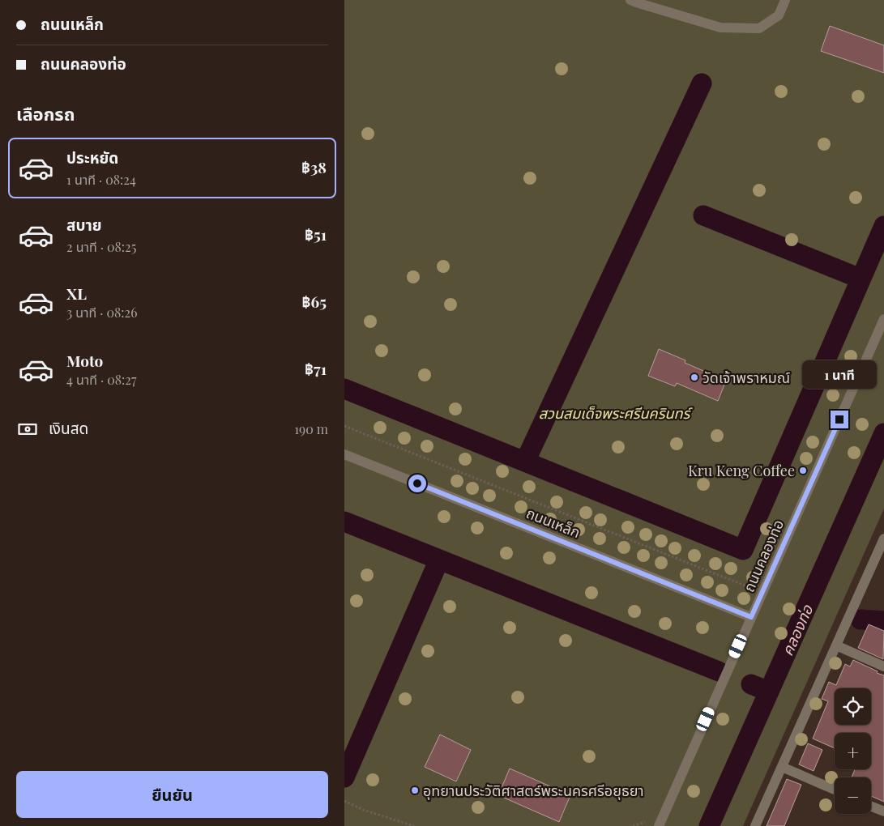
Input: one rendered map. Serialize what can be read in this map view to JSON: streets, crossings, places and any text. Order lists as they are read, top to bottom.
{
  "streets": {
    "street": ["ถนนเหล็ก", "ถนนคลองท่อ"]
  },
  "crossings": [
    ["ถนนเหล็ก", "ถนนคลองท่อ"]
  ],
  "water": ["คลองท่อ"],
  "parks": ["สวนสมเด็จพระศรีนครินทร์"],
  "places": ["วัดเจ้าพราหมณ์", "Kru Keng Coffee", "อุทยานประวัติศาสตร์พระนครศรีอยุธยา"],
  "page": {
    "banner": ["ถนนเหล็ก", "ถนนคลองท่อ"],
    "heading": "เลือกรถ",
    "list": [
      {
        "name": "ประหยัด",
        "note": "1 นาที · 08:24",
        "value": "฿38"
      },
      {
        "name": "สบาย",
        "note": "2 นาที · 08:25",
        "value": "฿51"
      },
      {
        "name": "XL",
        "note": "3 นาที · 08:26",
        "value": "฿65"
      },
      {
        "name": "Moto",
        "note": "4 นาที · 08:27",
        "value": "฿71"
      }
    ],
    "bubble": "1 นาที",
    "pay": ["เงินสด", "190 m"],
    "map_buttons": ["+", "−"],
    "buttons": "ยืนยัน"
  }
}
